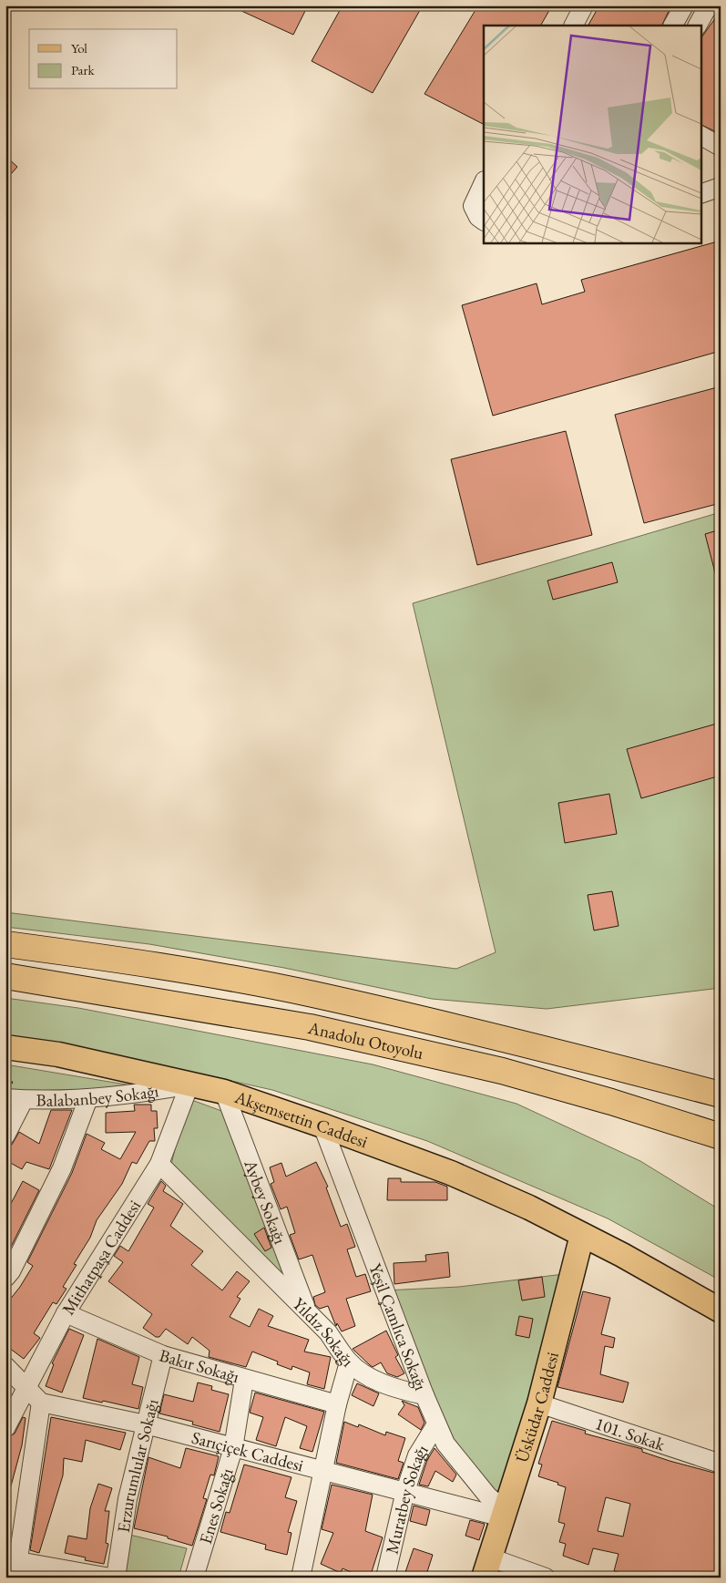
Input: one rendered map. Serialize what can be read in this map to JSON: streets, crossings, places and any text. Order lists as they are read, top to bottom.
{
  "streets": {
    "highway": ["Anadolu Otoyolu"],
    "main road": ["Akşemsettin Caddesi", "Üsküdar Caddesi"],
    "street": [
      "Balabanbey Sokağı",
      "Aybey Sokağı",
      "Mithatpaşa Caddesi",
      "Yeşil Çamlıca Sokağı",
      "Yıldız Sokağı",
      "Bakır Sokağı",
      "101. Sokak",
      "Sarıçiçek Caddesi",
      "Erzurumlular Sokağı",
      "Muratbey Sokağı",
      "Enes Sokağı"
    ]
  },
  "crossings": [
    ["Balabanbey Sokağı", "Akşemsettin Caddesi"],
    ["Balabanbey Sokağı", "Mithatpaşa Caddesi"],
    ["Akşemsettin Caddesi", "Aybey Sokağı"],
    ["Akşemsettin Caddesi", "Mithatpaşa Caddesi"],
    ["Akşemsettin Caddesi", "Yeşil Çamlıca Sokağı"],
    ["Akşemsettin Caddesi", "Üsküdar Caddesi"],
    ["Aybey Sokağı", "Yıldız Sokağı"],
    ["Mithatpaşa Caddesi", "Yıldız Sokağı"],
    ["Mithatpaşa Caddesi", "Bakır Sokağı"],
    ["Yeşil Çamlıca Sokağı", "Üsküdar Caddesi"],
    ["Yeşil Çamlıca Sokağı", "Sarıçiçek Caddesi"],
    ["Yeşil Çamlıca Sokağı", "Muratbey Sokağı"],
    ["Yıldız Sokağı", "Bakır Sokağı"],
    ["Yıldız Sokağı", "Sarıçiçek Caddesi"],
    ["Bakır Sokağı", "Erzurumlular Sokağı"],
    ["Bakır Sokağı", "Enes Sokağı"],
    ["Üsküdar Caddesi", "101. Sokak"],
    ["Üsküdar Caddesi", "Sarıçiçek Caddesi"],
    ["Sarıçiçek Caddesi", "Erzurumlular Sokağı"],
    ["Sarıçiçek Caddesi", "Muratbey Sokağı"],
    ["Sarıçiçek Caddesi", "Enes Sokağı"]
  ],
  "legend": ["Yol", "Park"]
}
